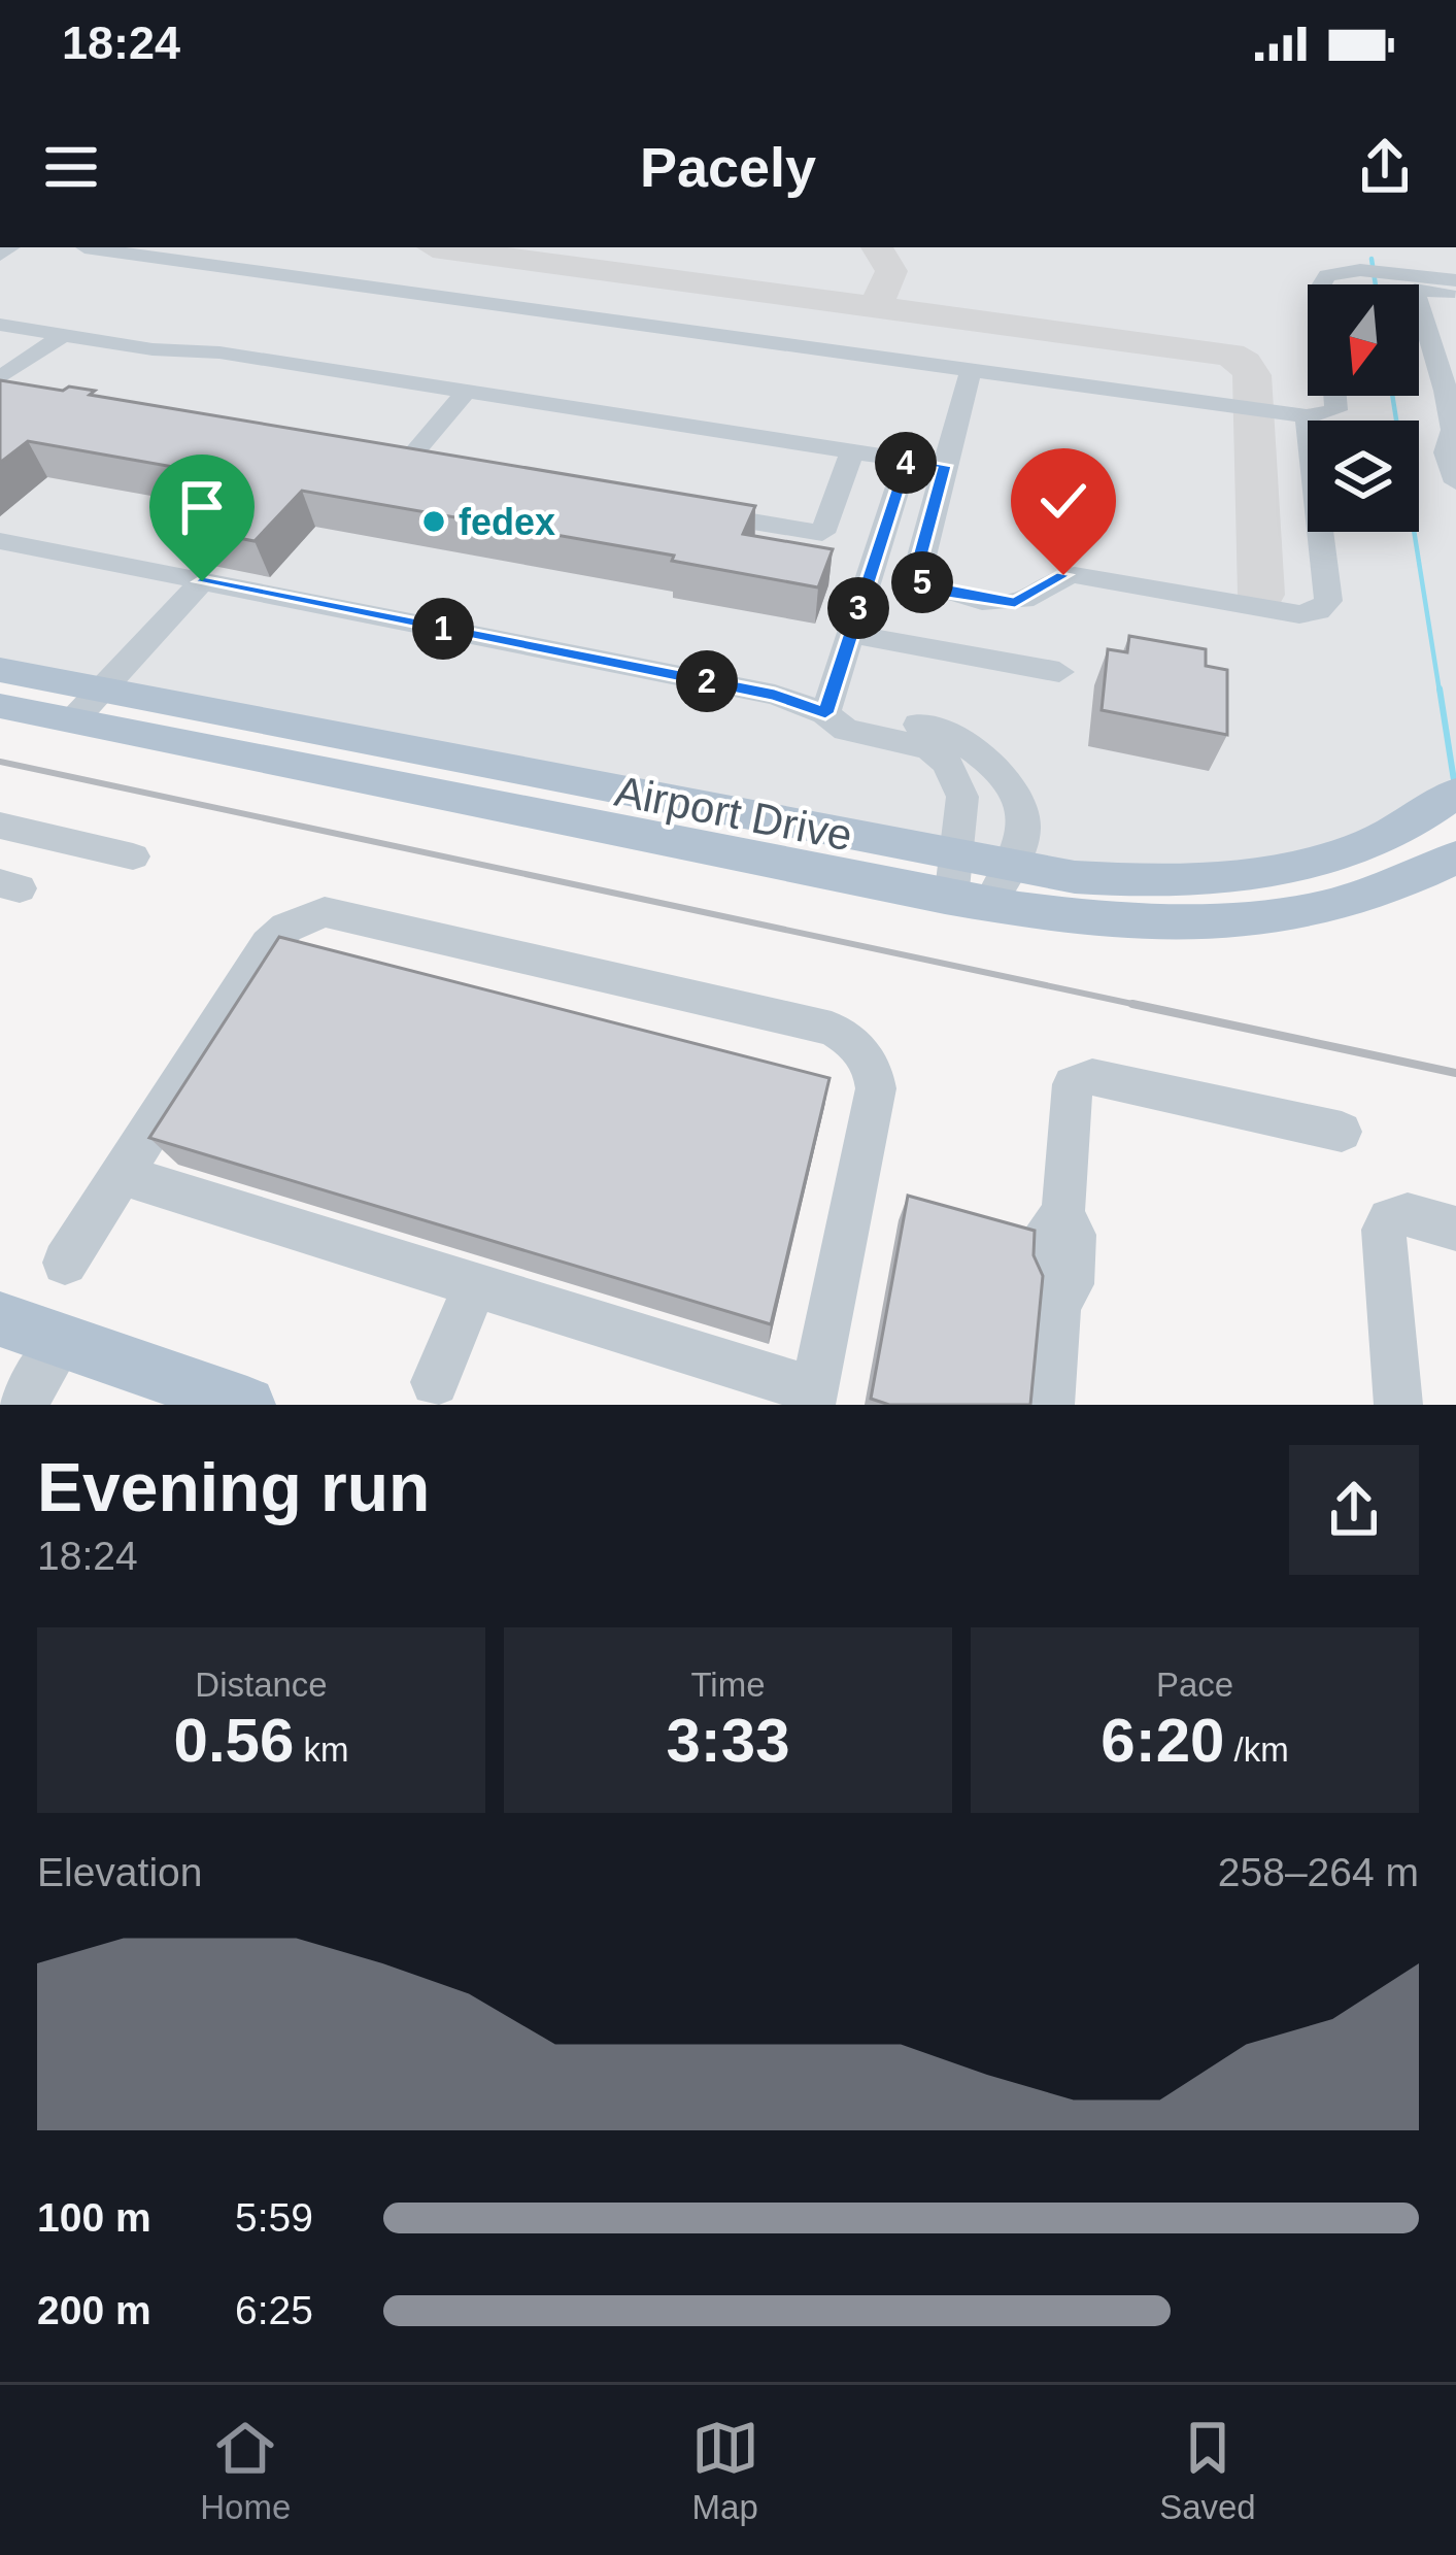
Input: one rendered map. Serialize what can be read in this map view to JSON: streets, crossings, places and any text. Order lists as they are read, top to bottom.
{
  "streets": {
    "main road": ["Airport Drive"]
  },
  "places": ["fedex"],
  "north": "bottom",
  "page": {
    "status": "18:24",
    "header": "Pacely",
    "pins": [
      "4",
      "5",
      "3",
      "1",
      "2"
    ],
    "heading": ["Evening run", "18:24"],
    "stats": [
      ["Distance", "0.56 km"],
      ["Time", "3:33"],
      ["Pace", "6:20 /km"]
    ],
    "chart": ["Elevation", "258–264 m"],
    "list": [
      {
        "name": "100 m",
        "note": "5:59"
      },
      {
        "name": "200 m",
        "note": "6:25"
      }
    ],
    "tabs": ["Home", "Map", "Saved"]
  }
}
